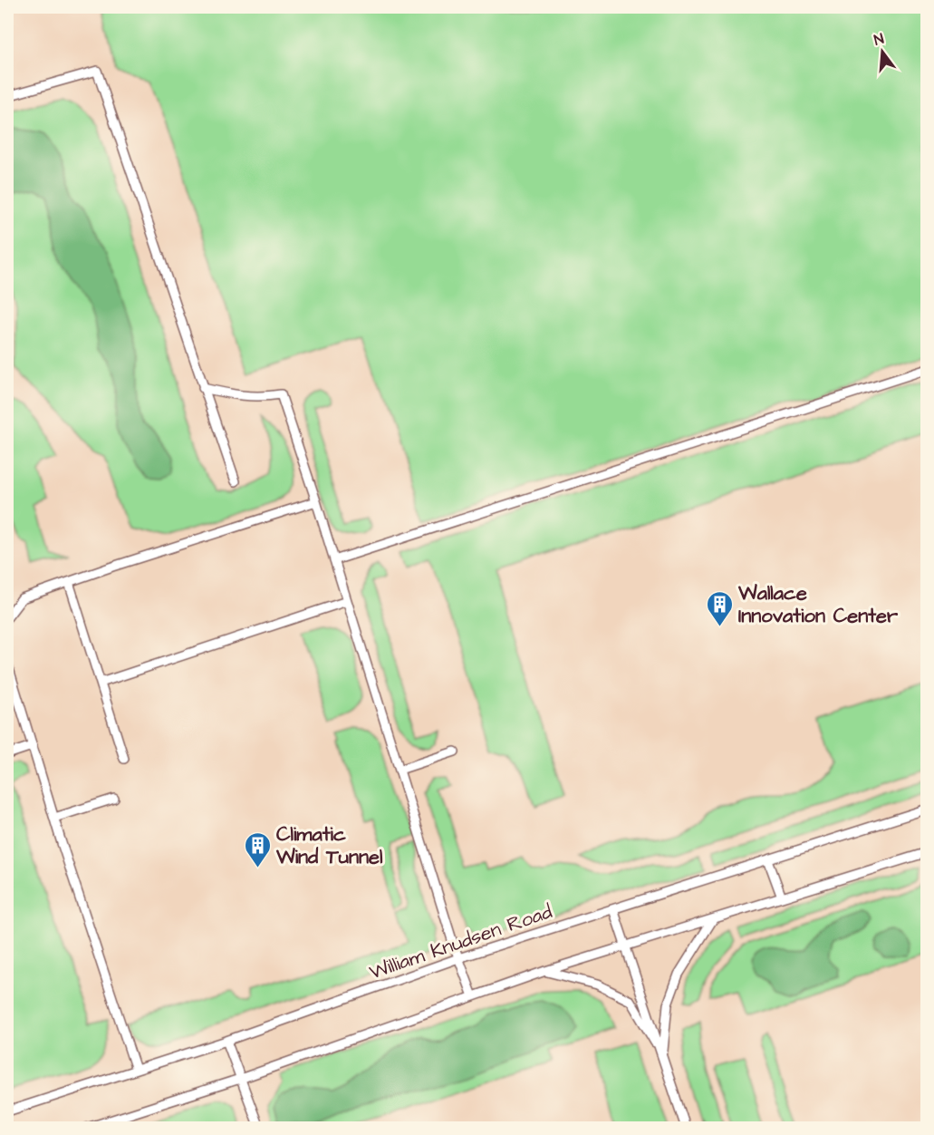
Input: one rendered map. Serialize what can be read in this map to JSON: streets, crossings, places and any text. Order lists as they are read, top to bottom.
{
  "streets": {
    "lane": ["William Knudsen Road"]
  },
  "places": {
    "building": ["Wallace Innovation Center", "Climatic Wind Tunnel"]
  },
  "north": "top"
}
